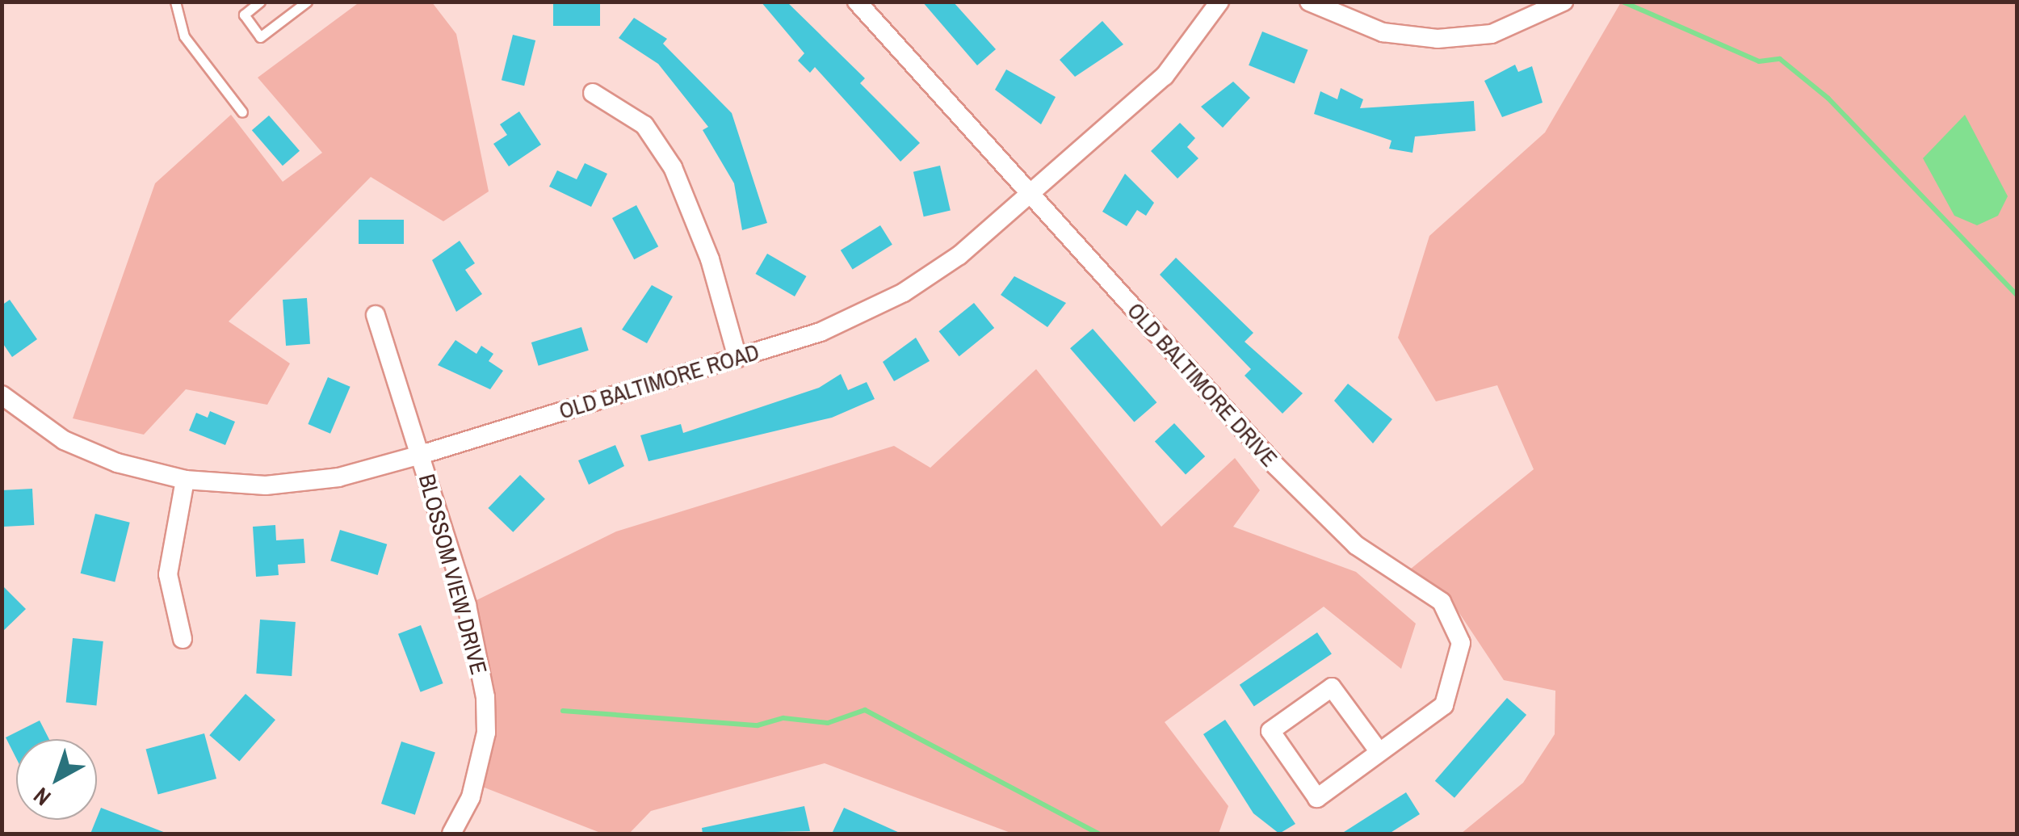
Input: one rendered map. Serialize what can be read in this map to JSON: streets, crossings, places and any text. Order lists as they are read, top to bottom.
{
  "streets": {
    "street": ["OLD BALTIMORE ROAD", "OLD BALTIMORE DRIVE", "BLOSSOM VIEW DRIVE"]
  },
  "crossings": [
    ["OLD BALTIMORE ROAD", "OLD BALTIMORE DRIVE"],
    ["OLD BALTIMORE ROAD", "BLOSSOM VIEW DRIVE"]
  ],
  "north": "bottom left"
}
